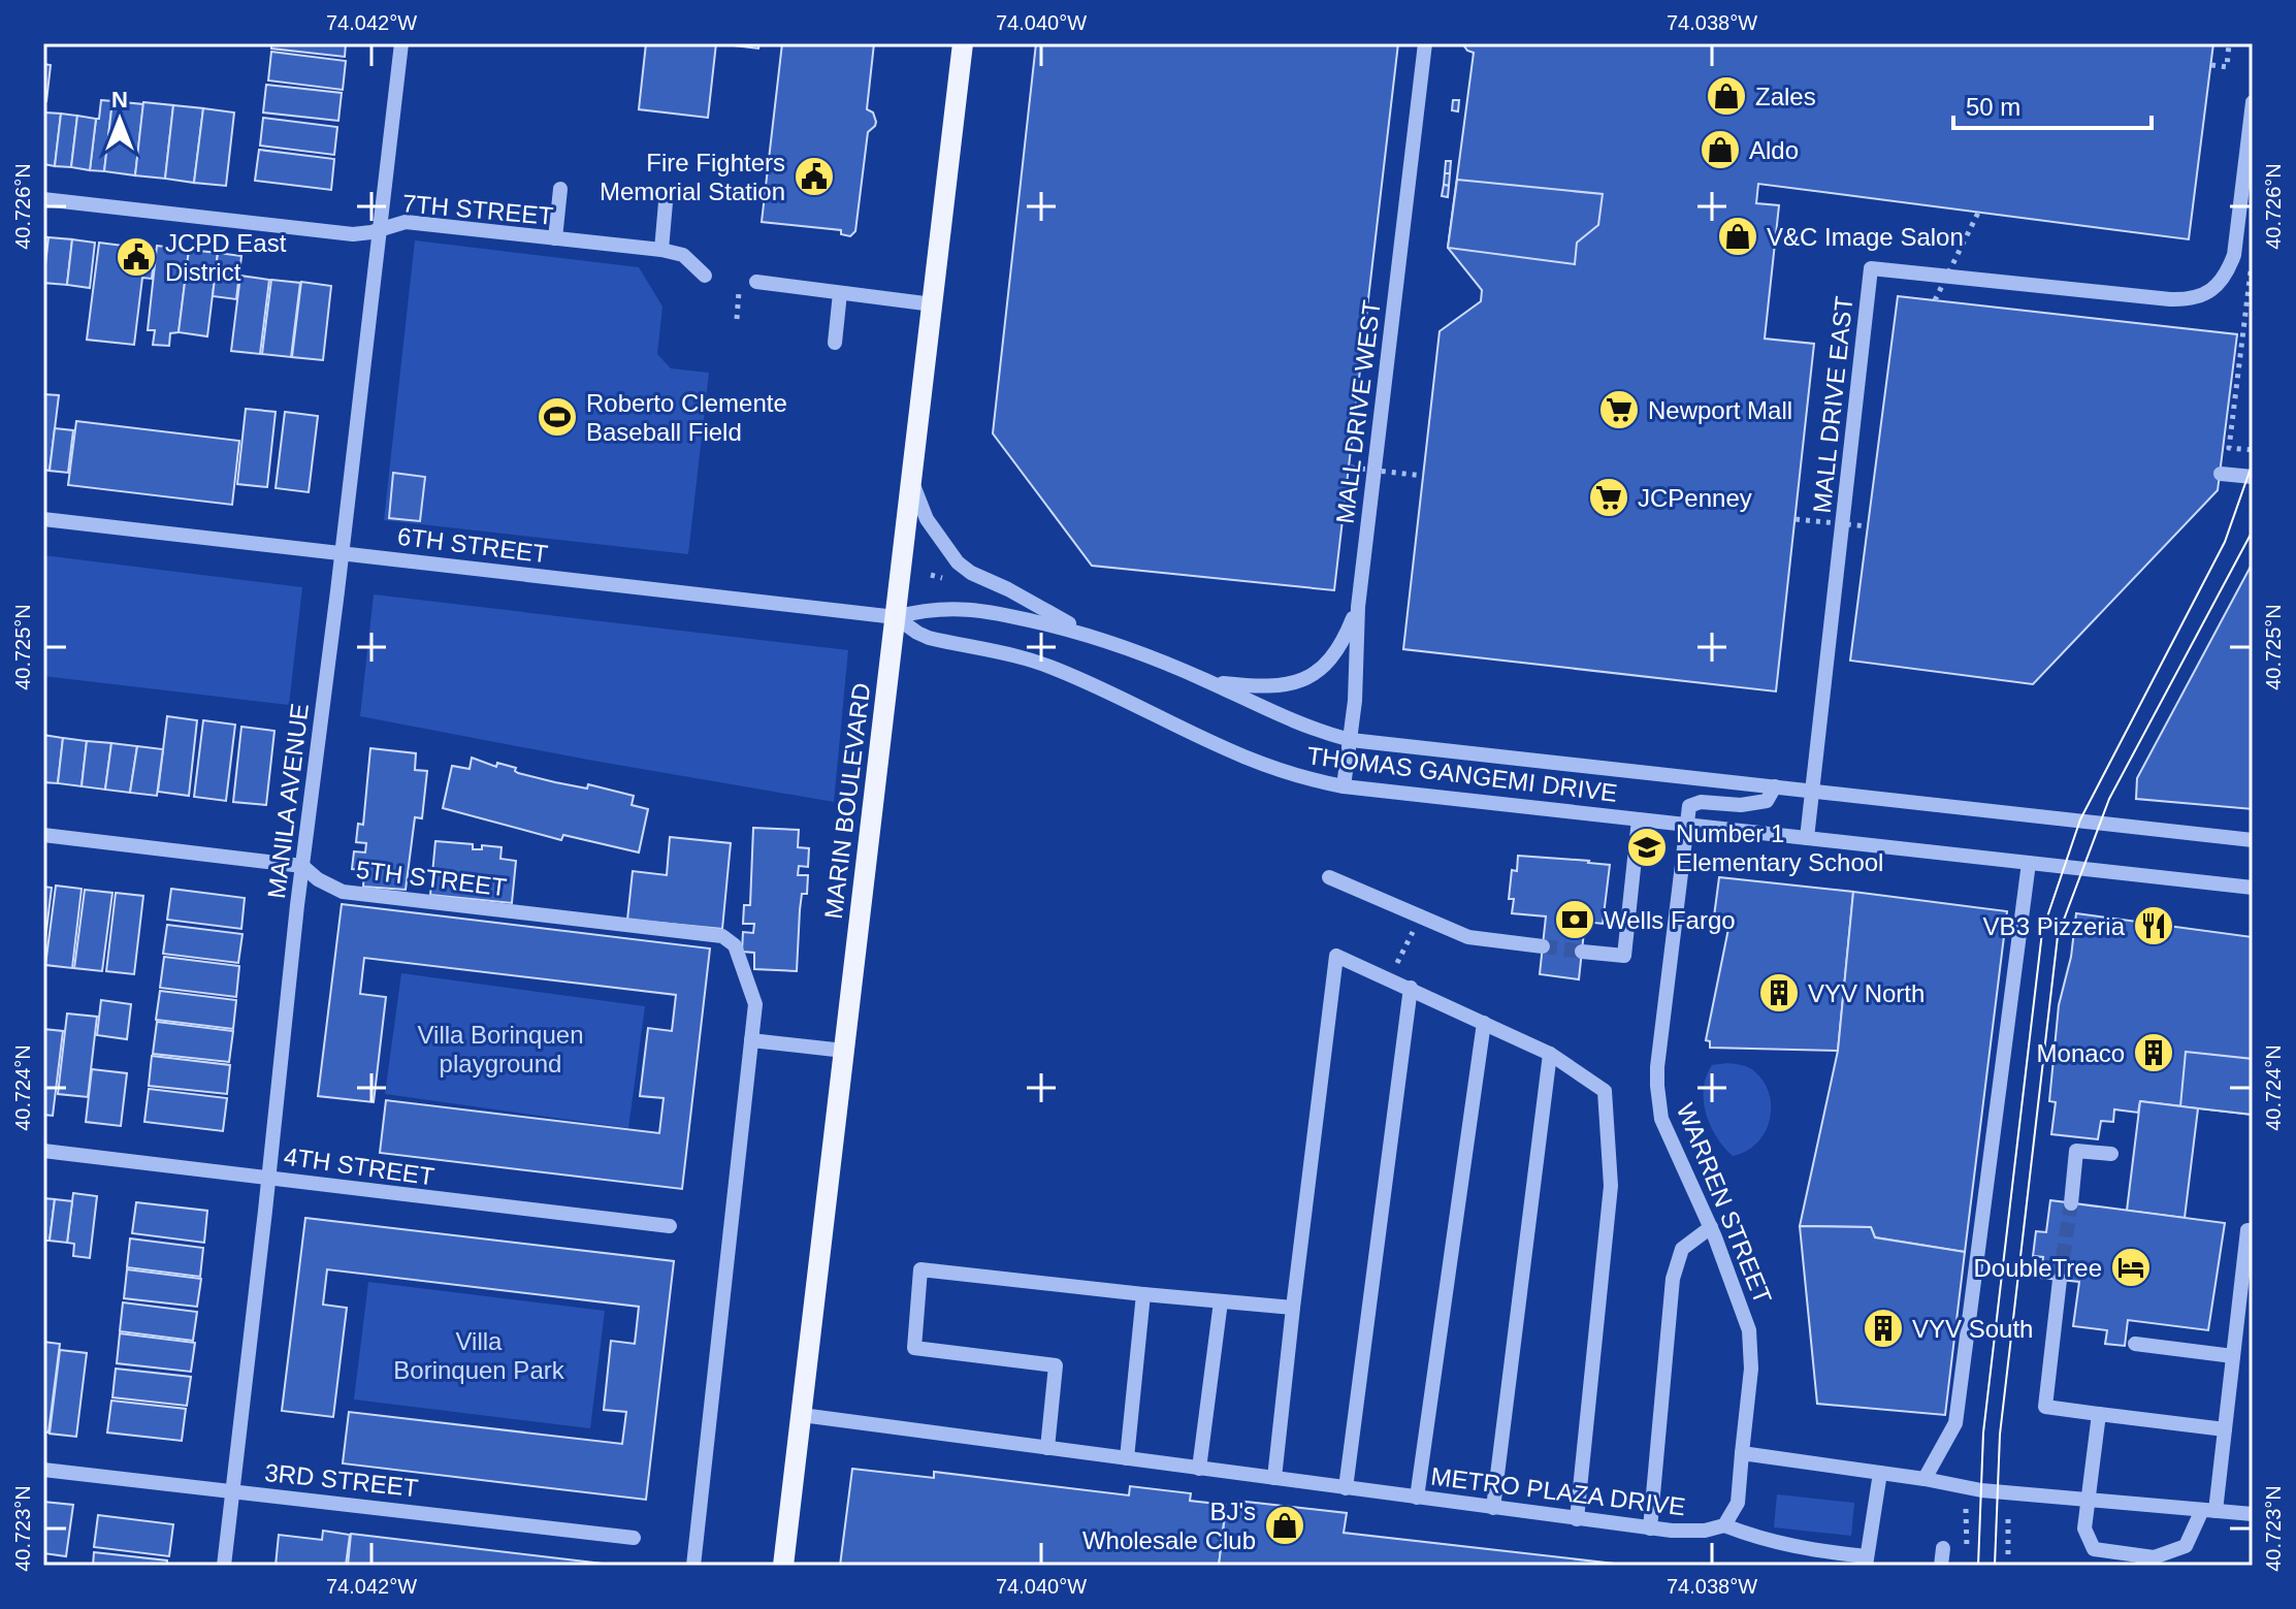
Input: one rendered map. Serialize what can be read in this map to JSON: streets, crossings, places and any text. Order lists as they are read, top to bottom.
{
  "streets": {
    "main road": ["MARIN BOULEVARD"],
    "street": [
      "7TH STREET",
      "MALL DRIVE EAST",
      "MALL DRIVE WEST",
      "6TH STREET",
      "THOMAS GANGEMI DRIVE",
      "MANILA AVENUE",
      "5TH STREET",
      "4TH STREET",
      "WARREN STREET",
      "3RD STREET",
      "METRO PLAZA DRIVE"
    ]
  },
  "crossings": [
    ["7TH STREET", "MANILA AVENUE"],
    ["MALL DRIVE EAST", "THOMAS GANGEMI DRIVE"],
    ["MALL DRIVE WEST", "THOMAS GANGEMI DRIVE"],
    ["6TH STREET", "THOMAS GANGEMI DRIVE"],
    ["6TH STREET", "MANILA AVENUE"],
    ["6TH STREET", "MARIN BOULEVARD"],
    ["THOMAS GANGEMI DRIVE", "MARIN BOULEVARD"],
    ["THOMAS GANGEMI DRIVE", "WARREN STREET"],
    ["MANILA AVENUE", "5TH STREET"],
    ["MANILA AVENUE", "4TH STREET"],
    ["MANILA AVENUE", "3RD STREET"],
    ["MARIN BOULEVARD", "METRO PLAZA DRIVE"]
  ],
  "parks": ["Villa Borinquen playground", "Villa Borinquen Park"],
  "places": {
    "shop": [
      "Zales",
      "Aldo",
      "V&C Image Salon",
      "BJ's Wholesale Club"
    ],
    "public building": ["Fire Fighters Memorial Station", "JCPD East District"],
    "supermarket": ["Newport Mall", "JCPenney"],
    "sports": ["Roberto Clemente Baseball Field"],
    "school or university": ["Number 1 Elementary School"],
    "bank": ["Wells Fargo"],
    "restaurant": ["VB3 Pizzeria"],
    "building": ["VYV North", "Monaco", "VYV South"],
    "hotel": ["DoubleTree"]
  },
  "scale_bar": "50 m",
  "north": "top",
  "coordinates": [
    "74.042°W",
    "74.040°W",
    "74.038°W",
    "40.726°N",
    "40.725°N",
    "40.724°N",
    "40.723°N"
  ]
}
